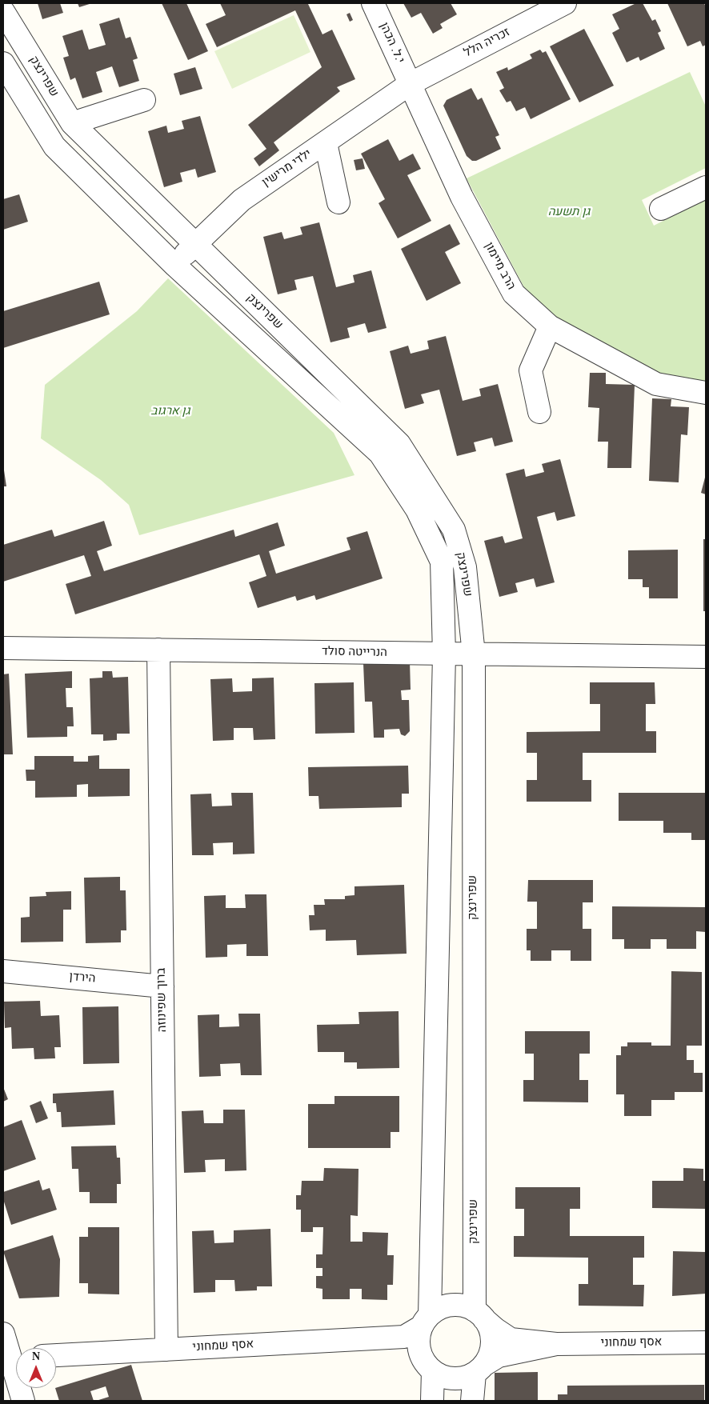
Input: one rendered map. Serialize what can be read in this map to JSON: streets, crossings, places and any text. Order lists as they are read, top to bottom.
{
  "streets": {
    "street": [
      "י.ל. הכהן",
      "זכריה הלל",
      "שפרינצק",
      "ילדי מרישין",
      "הרב מיימון",
      "הנרייטה סולד",
      "הירדן",
      "ברוך שפינוזה",
      "אסף שמחוני"
    ]
  },
  "crossings": [
    ["י.ל. הכהן", "זכריה הלל"],
    ["י.ל. הכהן", "ילדי מרישין"],
    ["י.ל. הכהן", "הרב מיימון"],
    ["זכריה הלל", "ילדי מרישין"],
    ["זכריה הלל", "הרב מיימון"],
    ["שפרינצק", "ילדי מרישין"],
    ["שפרינצק", "הנרייטה סולד"],
    ["שפרינצק", "אסף שמחוני"],
    ["ילדי מרישין", "הרב מיימון"],
    ["הנרייטה סולד", "ברוך שפינוזה"],
    ["הירדן", "ברוך שפינוזה"],
    ["ברוך שפינוזה", "אסף שמחוני"]
  ],
  "parks": ["גן תשעה", "גן ארגוב"],
  "north": "top"
}
